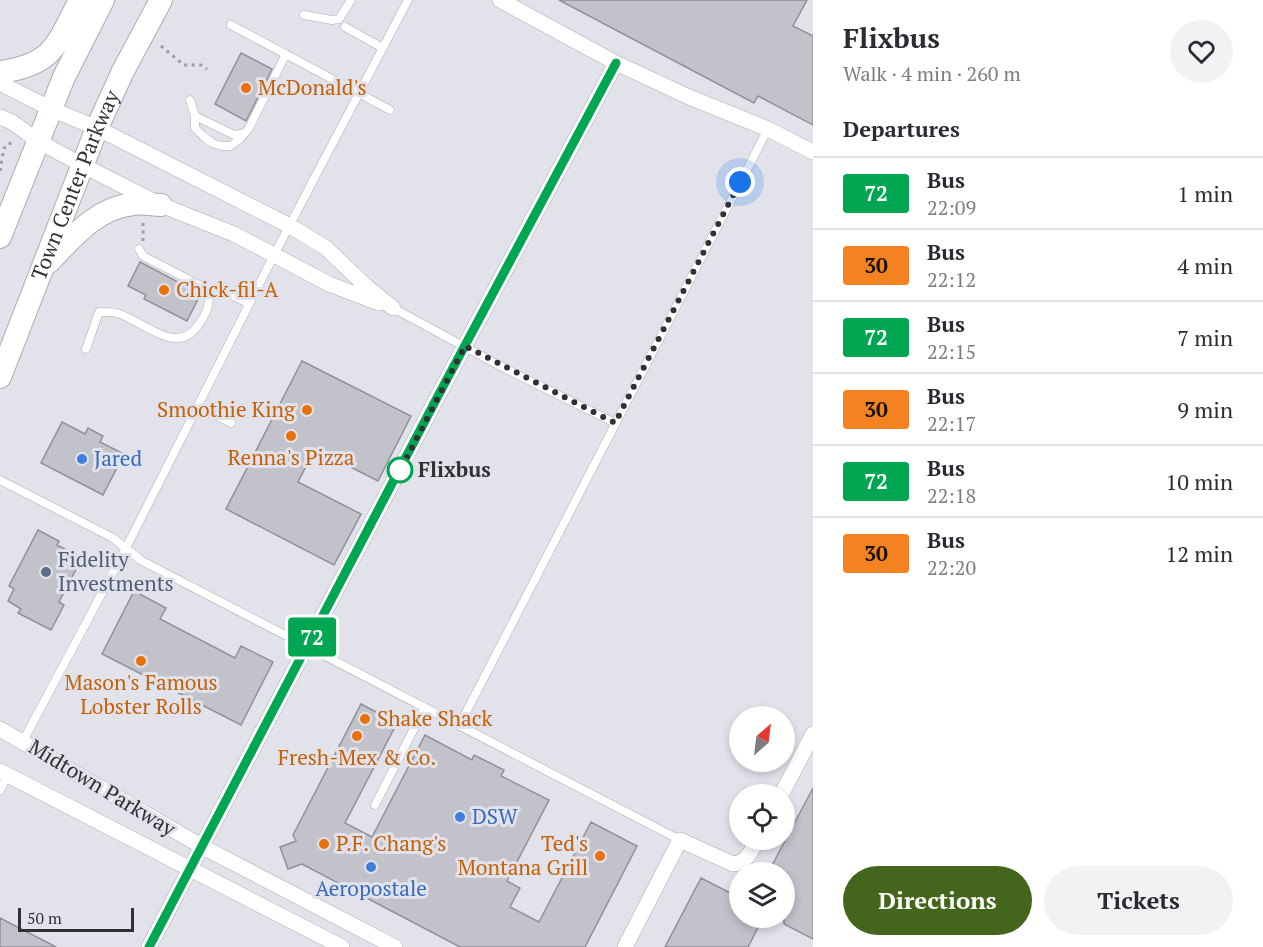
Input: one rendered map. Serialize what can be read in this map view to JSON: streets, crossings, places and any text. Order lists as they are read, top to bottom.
{
  "streets": {
    "main road": ["Town Center Parkway"],
    "street": ["Midtown Parkway"]
  },
  "places": [
    "McDonald's",
    "Chick-fil-A",
    "Smoothie King",
    "Renna's Pizza",
    "Jared",
    "Flixbus",
    "Fidelity Investments",
    "Mason's Famous Lobster Rolls",
    "Shake Shack",
    "Fresh-Mex & Co.",
    "DSW",
    "P.F. Chang's",
    "Ted's Montana Grill",
    "Aeropostale"
  ],
  "lines": ["bus line 72"],
  "scale_bar": "50 m",
  "north": "top right",
  "page": {
    "on_map": "72",
    "heading": [
      ["Flixbus", "Walk · 4 min · 260 m"],
      "Departures"
    ],
    "list": [
      {
        "mark": "72",
        "name": "Bus",
        "note": "22:09",
        "value": "1 min"
      },
      {
        "mark": "30",
        "name": "Bus",
        "note": "22:12",
        "value": "4 min"
      },
      {
        "mark": "72",
        "name": "Bus",
        "note": "22:15",
        "value": "7 min"
      },
      {
        "mark": "30",
        "name": "Bus",
        "note": "22:17",
        "value": "9 min"
      },
      {
        "mark": "72",
        "name": "Bus",
        "note": "22:18",
        "value": "10 min"
      },
      {
        "mark": "30",
        "name": "Bus",
        "note": "22:20",
        "value": "12 min"
      }
    ],
    "buttons": ["Directions", "Tickets"],
    "scale": "50 m"
  }
}
